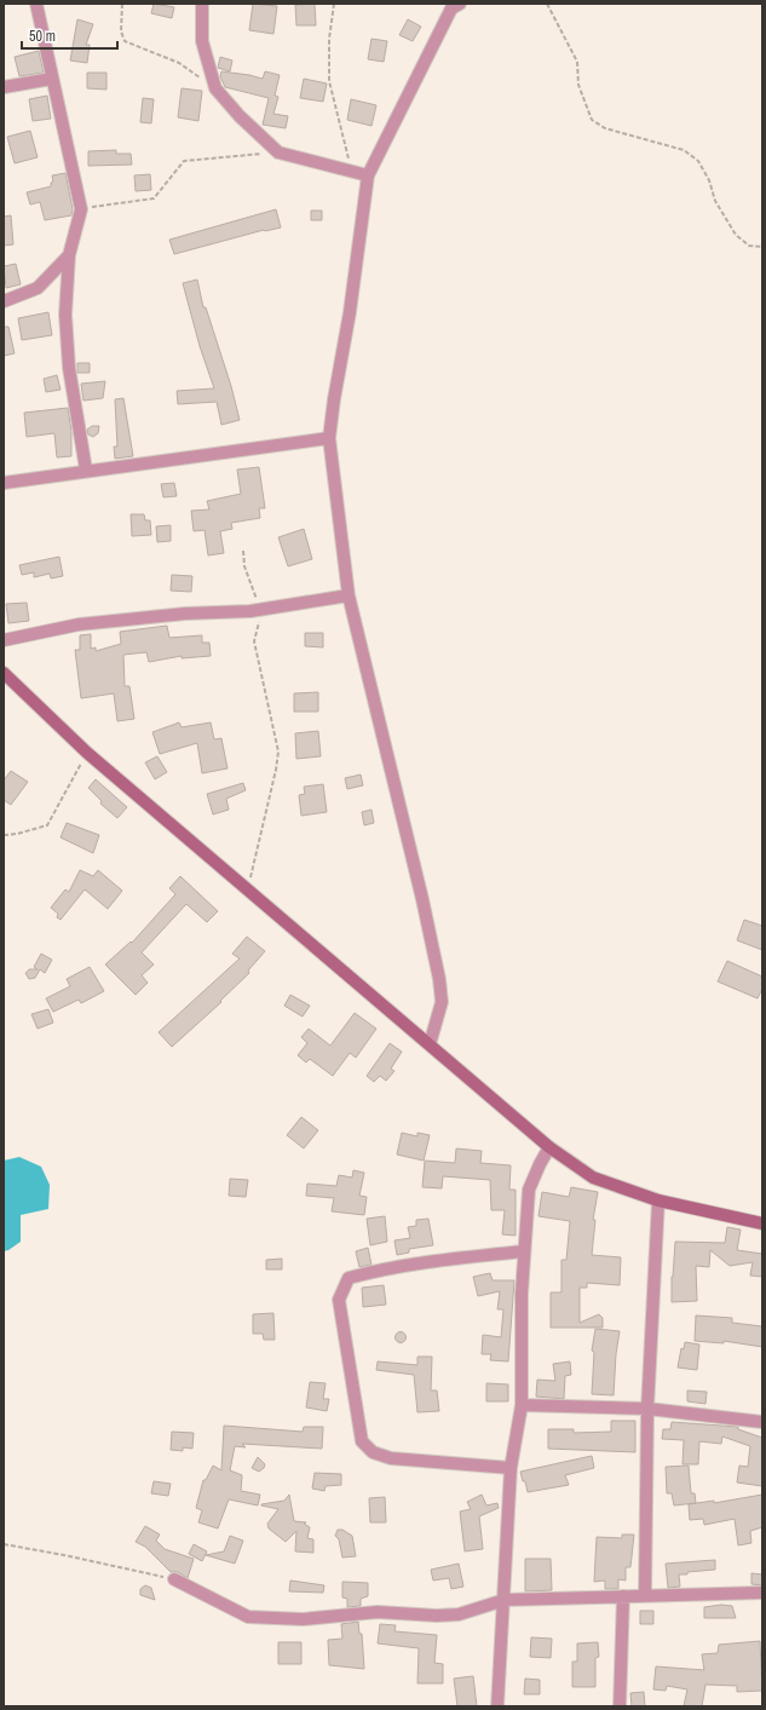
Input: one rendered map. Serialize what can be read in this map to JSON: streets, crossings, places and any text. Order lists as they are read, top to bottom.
{
  "scale_bar": "50 m"
}
